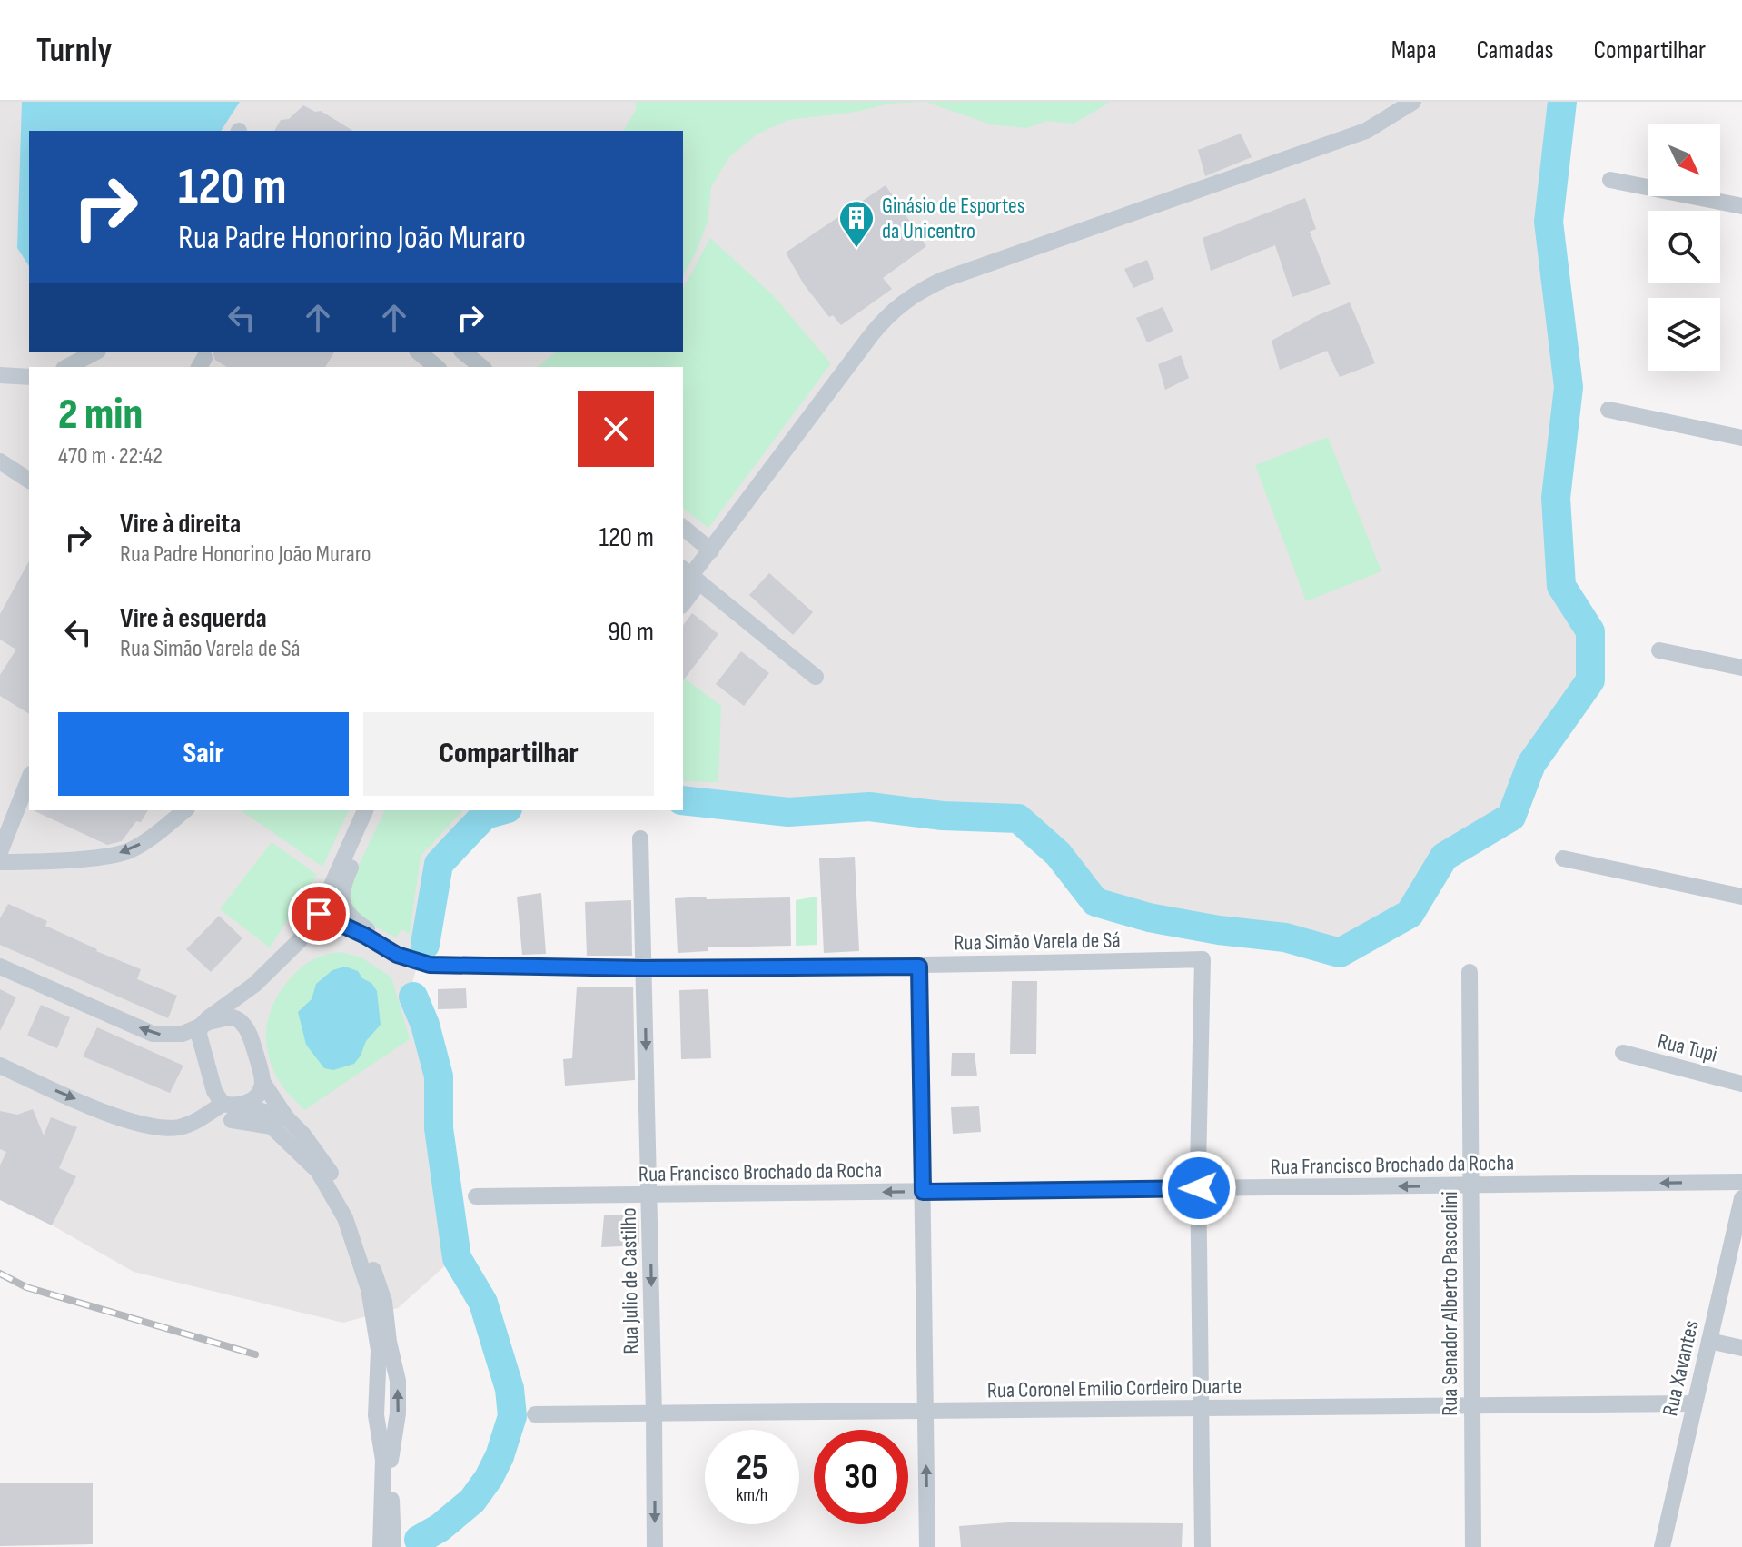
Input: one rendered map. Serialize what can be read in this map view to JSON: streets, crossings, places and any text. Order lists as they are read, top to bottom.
{
  "streets": {
    "street": [
      "Rua Simão Varela de Sá",
      "Rua Tupi",
      "Rua Francisco Brochado da Rocha",
      "Rua Julio de Castilho",
      "Rua Senador Alberto Pascoalini",
      "Rua Xavantes",
      "Rua Coronel Emilio Cordeiro Duarte"
    ]
  },
  "crossings": [
    ["Rua Simão Varela de Sá", "Rua Francisco Brochado da Rocha"],
    ["Rua Simão Varela de Sá", "Rua Julio de Castilho"],
    ["Rua Francisco Brochado da Rocha", "Rua Julio de Castilho"],
    ["Rua Francisco Brochado da Rocha", "Rua Senador Alberto Pascoalini"],
    ["Rua Julio de Castilho", "Rua Coronel Emilio Cordeiro Duarte"],
    ["Rua Senador Alberto Pascoalini", "Rua Coronel Emilio Cordeiro Duarte"],
    ["Rua Xavantes", "Rua Coronel Emilio Cordeiro Duarte"]
  ],
  "one_way": ["Rua Francisco Brochado da Rocha", "Rua Julio de Castilho"],
  "places": {
    "building": ["Ginásio de Esportes da Unicentro"]
  },
  "north": "bottom right",
  "page": {
    "header": "Turnly",
    "nav": ["Mapa", "Camadas", "Compartilhar"],
    "turn": ["120 m", "Rua Padre Honorino João Muraro"],
    "heading": ["2 min", "470 m · 22:42"],
    "list": [
      {
        "name": "Vire à direita",
        "note": "Rua Padre Honorino João Muraro",
        "value": "120 m"
      },
      {
        "name": "Vire à esquerda",
        "note": "Rua Simão Varela de Sá",
        "value": "90 m"
      }
    ],
    "buttons": ["Sair", "Compartilhar"],
    "speed": "25 km/h",
    "limit": "30"
  }
}
